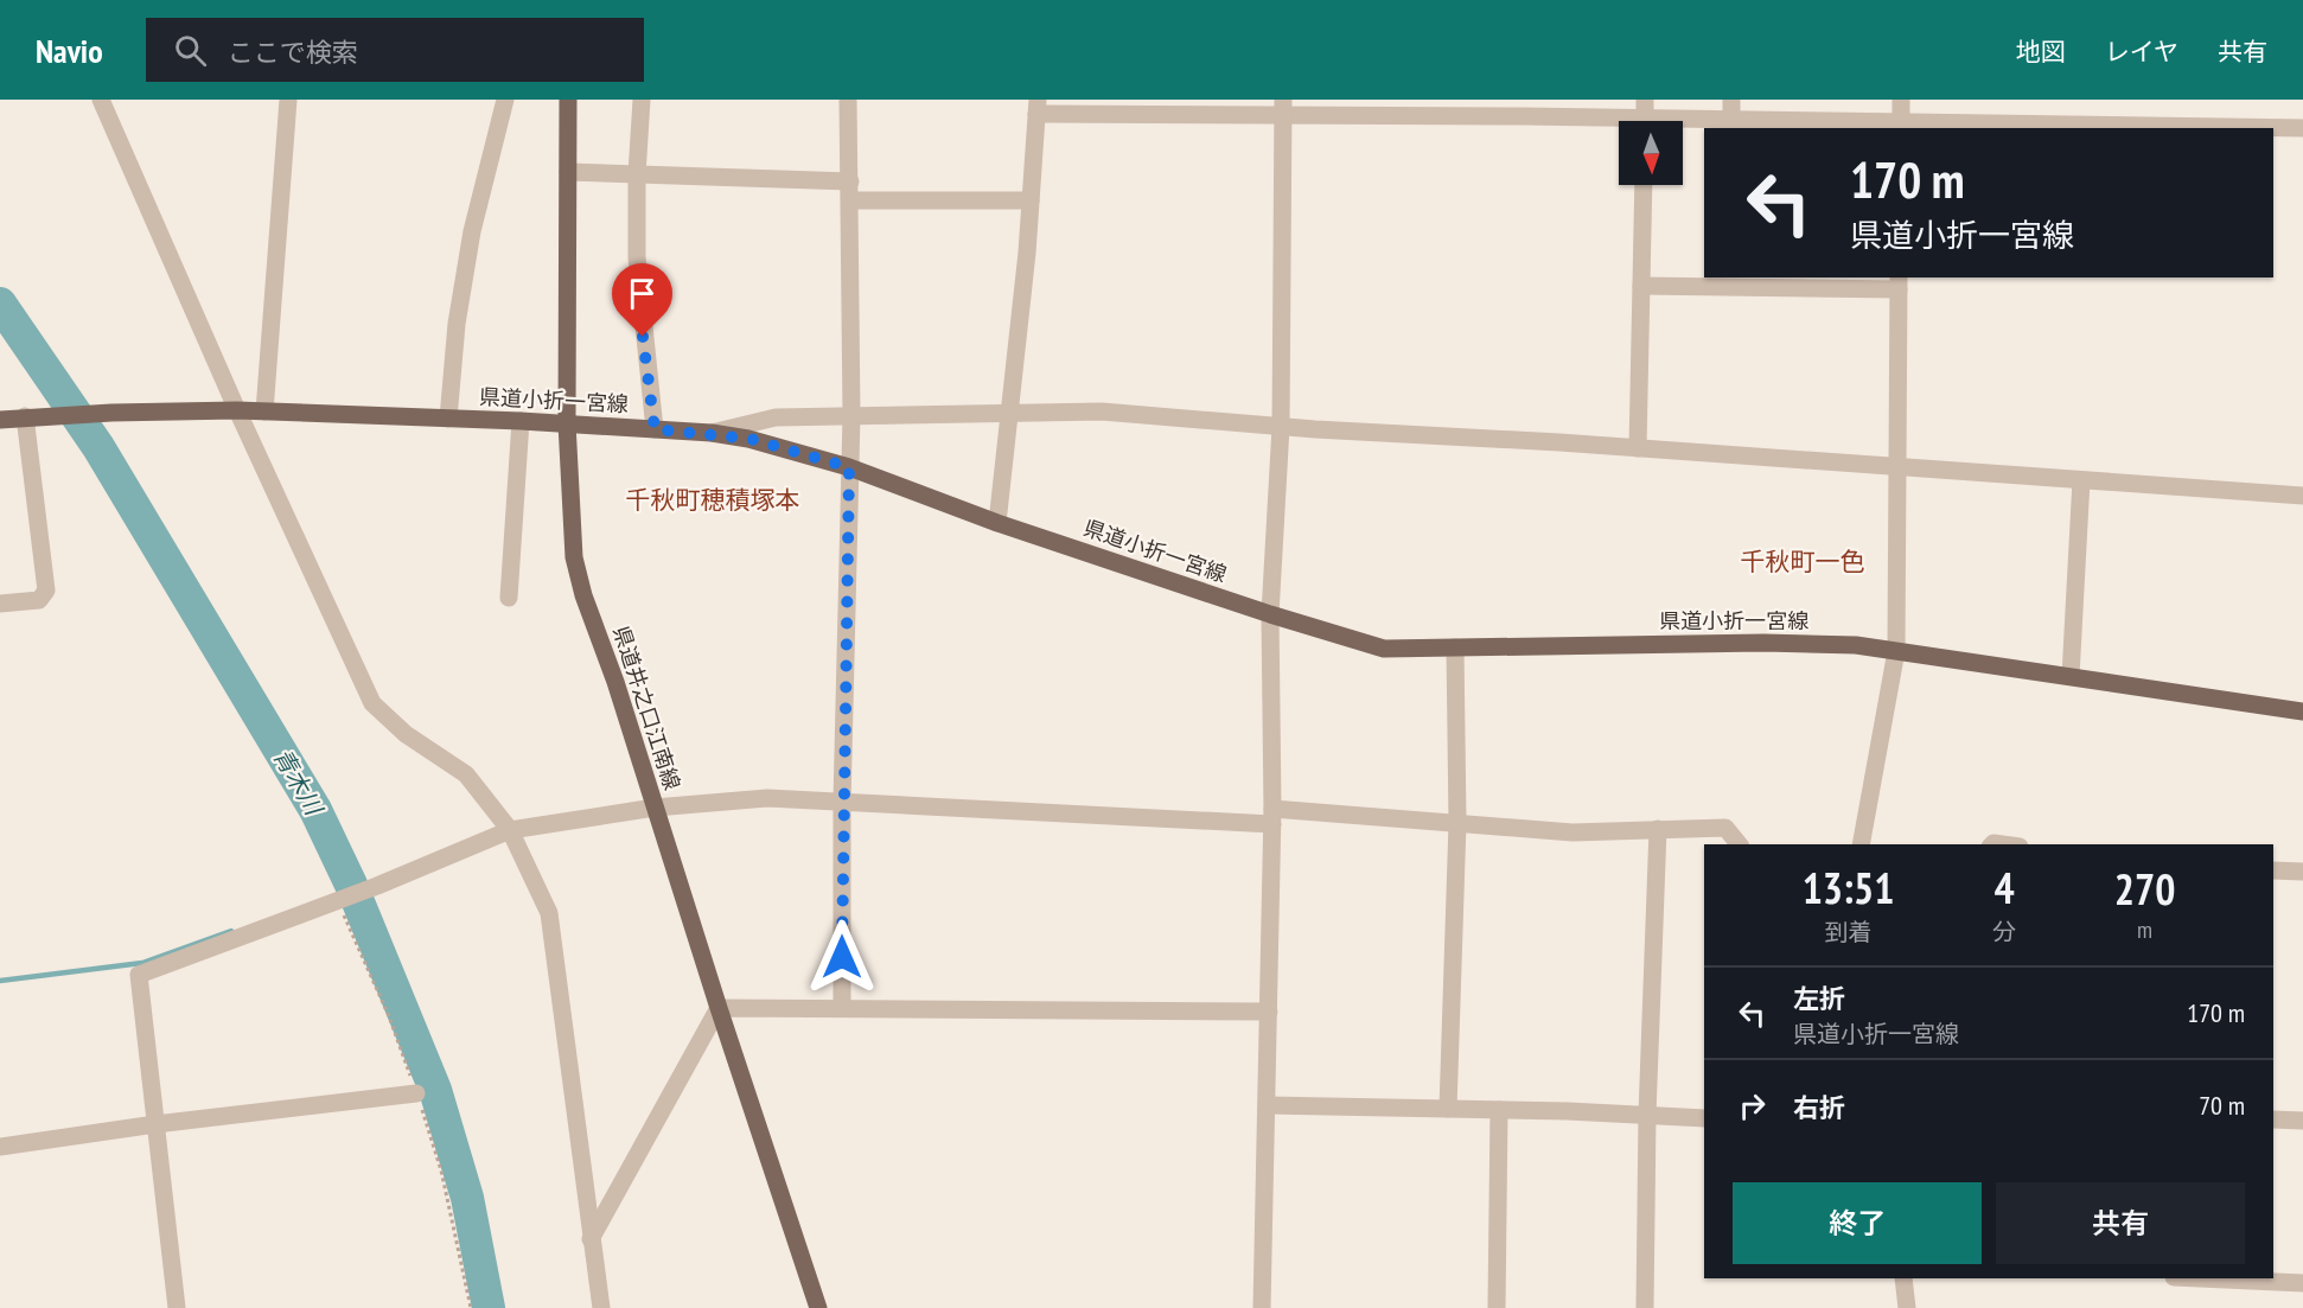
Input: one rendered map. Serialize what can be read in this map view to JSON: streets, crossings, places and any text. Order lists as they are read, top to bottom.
{
  "streets": {
    "main road": ["県道小折一宮線", "県道井之口江南線"]
  },
  "crossings": [
    ["県道小折一宮線", "県道井之口江南線"]
  ],
  "districts": ["千秋町穂積塚本", "千秋町一色"],
  "water": ["青木川"],
  "north": "bottom",
  "page": {
    "header": "Navio",
    "search": "ここで検索",
    "nav": ["地図", "レイヤ", "共有"],
    "turn": ["170 m", "県道小折一宮線"],
    "eta": [
      "13:51",
      "到着",
      "4",
      "分",
      "270",
      "m"
    ],
    "list": [
      {
        "name": "左折",
        "note": "県道小折一宮線",
        "value": "170 m"
      },
      {
        "name": "右折",
        "value": "70 m"
      }
    ],
    "buttons": ["終了", "共有"]
  }
}
